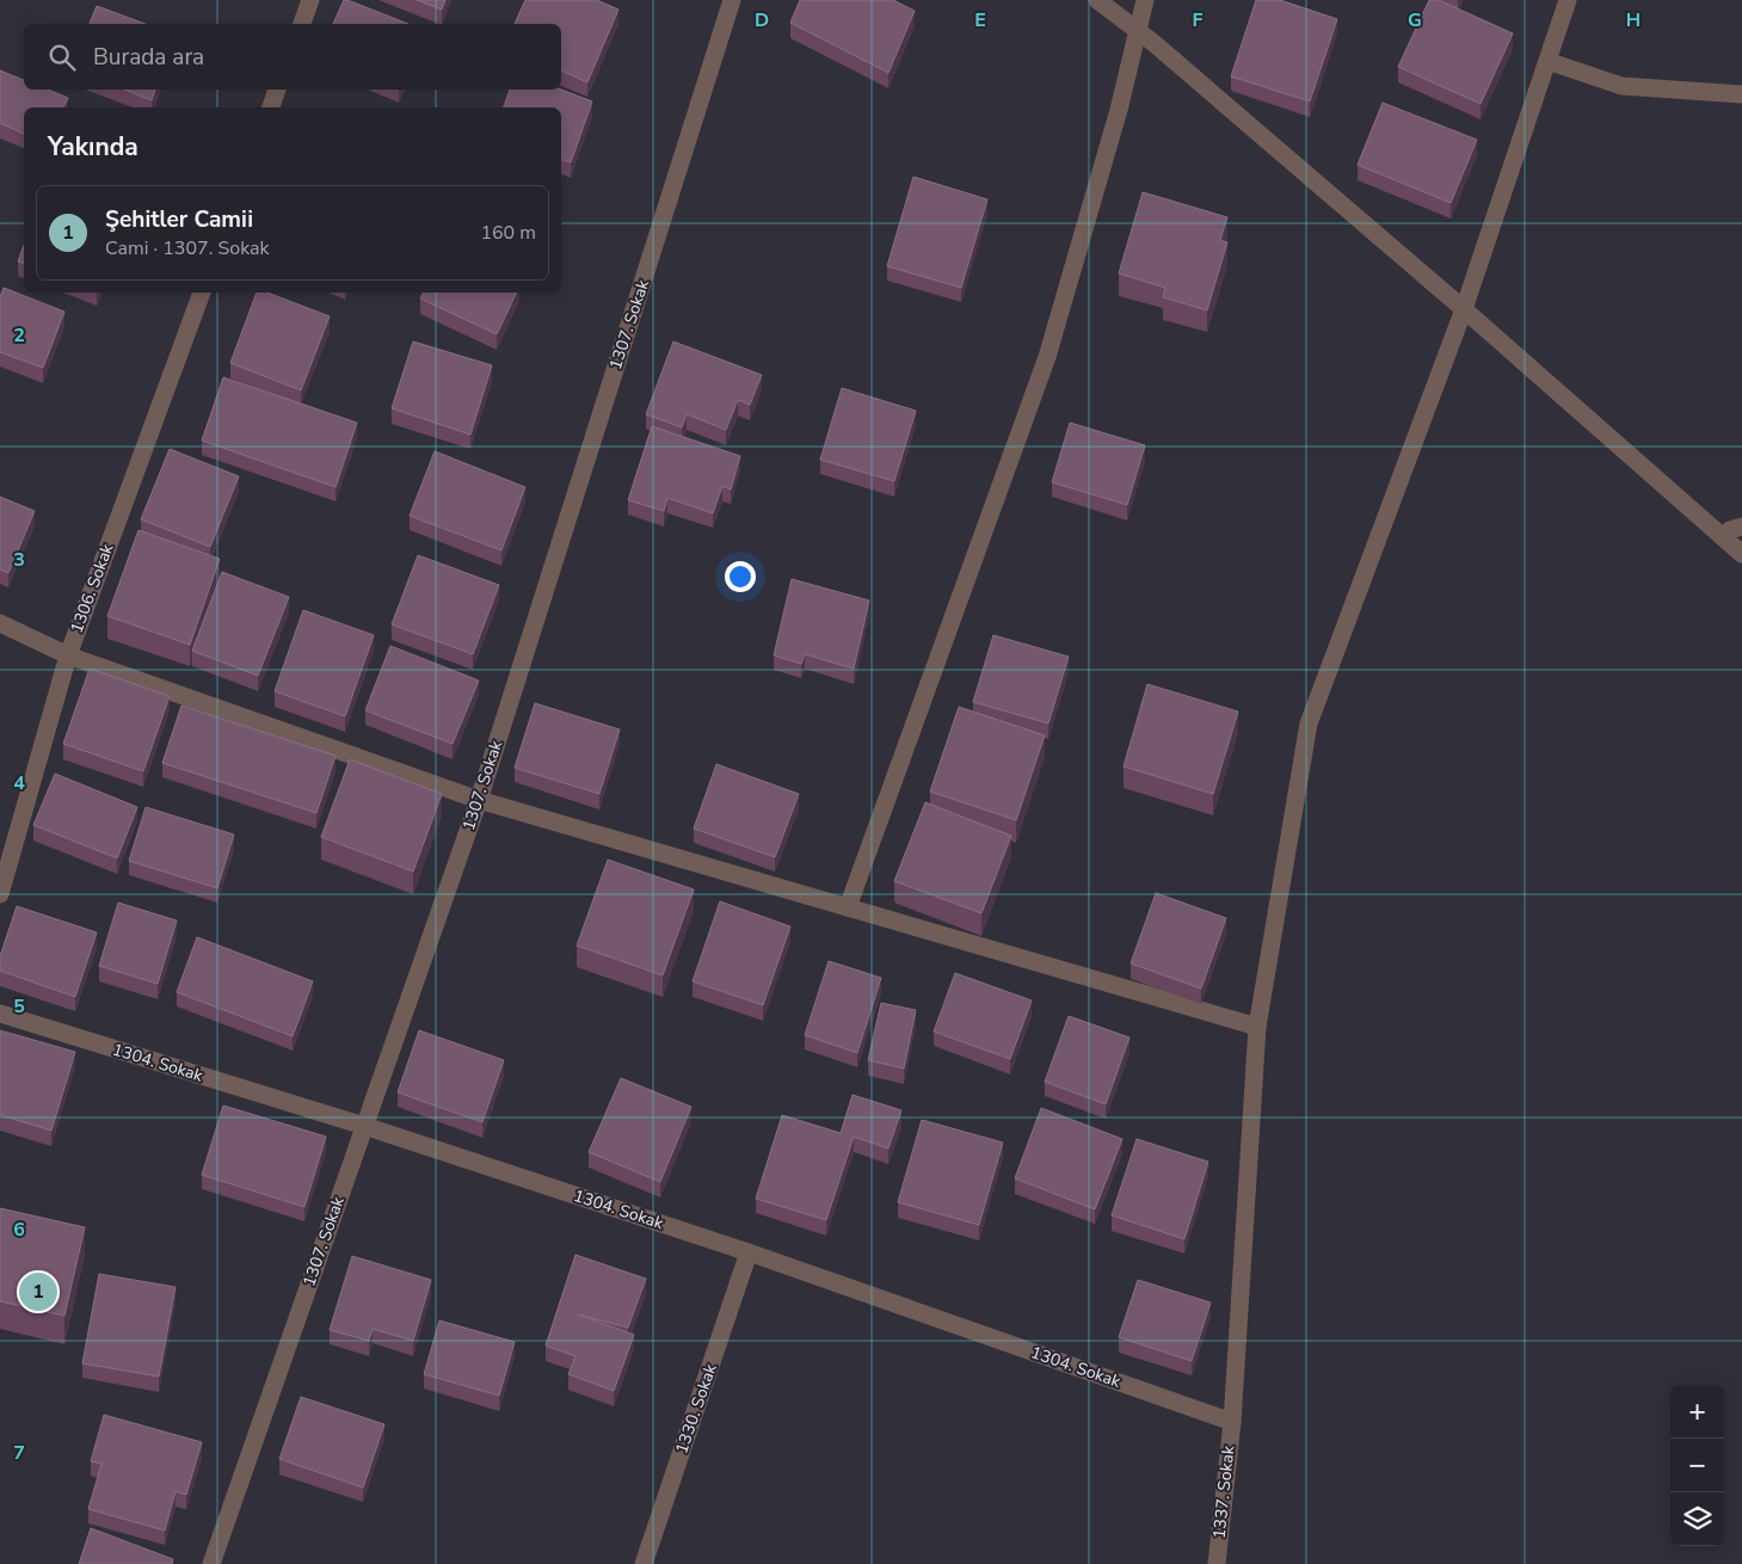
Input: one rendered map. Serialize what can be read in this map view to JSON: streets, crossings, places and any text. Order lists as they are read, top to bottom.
{
  "streets": {
    "street": [
      "1307. Sokak",
      "1306. Sokak",
      "1304. Sokak",
      "1330. Sokak",
      "1337. Sokak"
    ]
  },
  "crossings": [
    ["1307. Sokak", "1304. Sokak"],
    ["1304. Sokak", "1330. Sokak"],
    ["1304. Sokak", "1337. Sokak"]
  ],
  "page": {
    "search": "Burada ara",
    "heading": "Yakında",
    "list": [
      {
        "mark": "1",
        "name": "Şehitler Camii",
        "note": "Cami · 1307. Sokak",
        "value": "160 m"
      }
    ],
    "pins": "1",
    "map_buttons": ["+", "−"]
  },
  "grid": {
    "columns": [
      "D",
      "E",
      "F",
      "G",
      "H"
    ],
    "rows": [
      "2",
      "3",
      "4",
      "5",
      "6",
      "7"
    ]
  }
}
